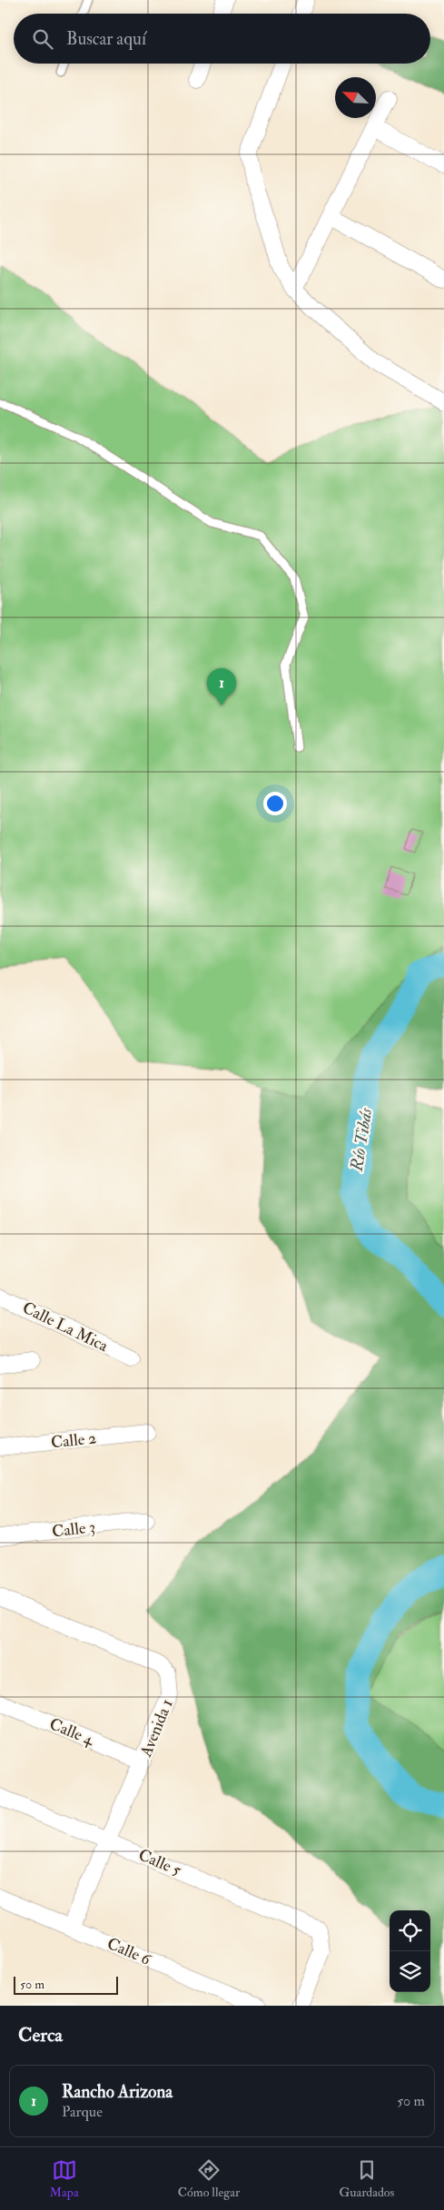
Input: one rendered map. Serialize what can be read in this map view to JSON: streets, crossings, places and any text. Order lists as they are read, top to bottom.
{
  "streets": {
    "street": [
      "Calle La Mica",
      "Calle 2",
      "Calle 3",
      "Avenida 1",
      "Calle 4",
      "Calle 5",
      "Calle 6"
    ]
  },
  "crossings": [
    ["Avenida 1", "Calle 4"],
    ["Avenida 1", "Calle 5"],
    ["Avenida 1", "Calle 6"]
  ],
  "water": ["Río Tibás"],
  "scale_bar": "50 m",
  "north": "top left",
  "page": {
    "search": "Buscar aquí",
    "pins": "1",
    "scale": "50 m",
    "heading": "Cerca",
    "list": [
      {
        "mark": "1",
        "name": "Rancho Arizona",
        "note": "Parque",
        "value": "50 m"
      }
    ],
    "nav": ["Mapa", "Cómo llegar", "Guardados"]
  }
}
